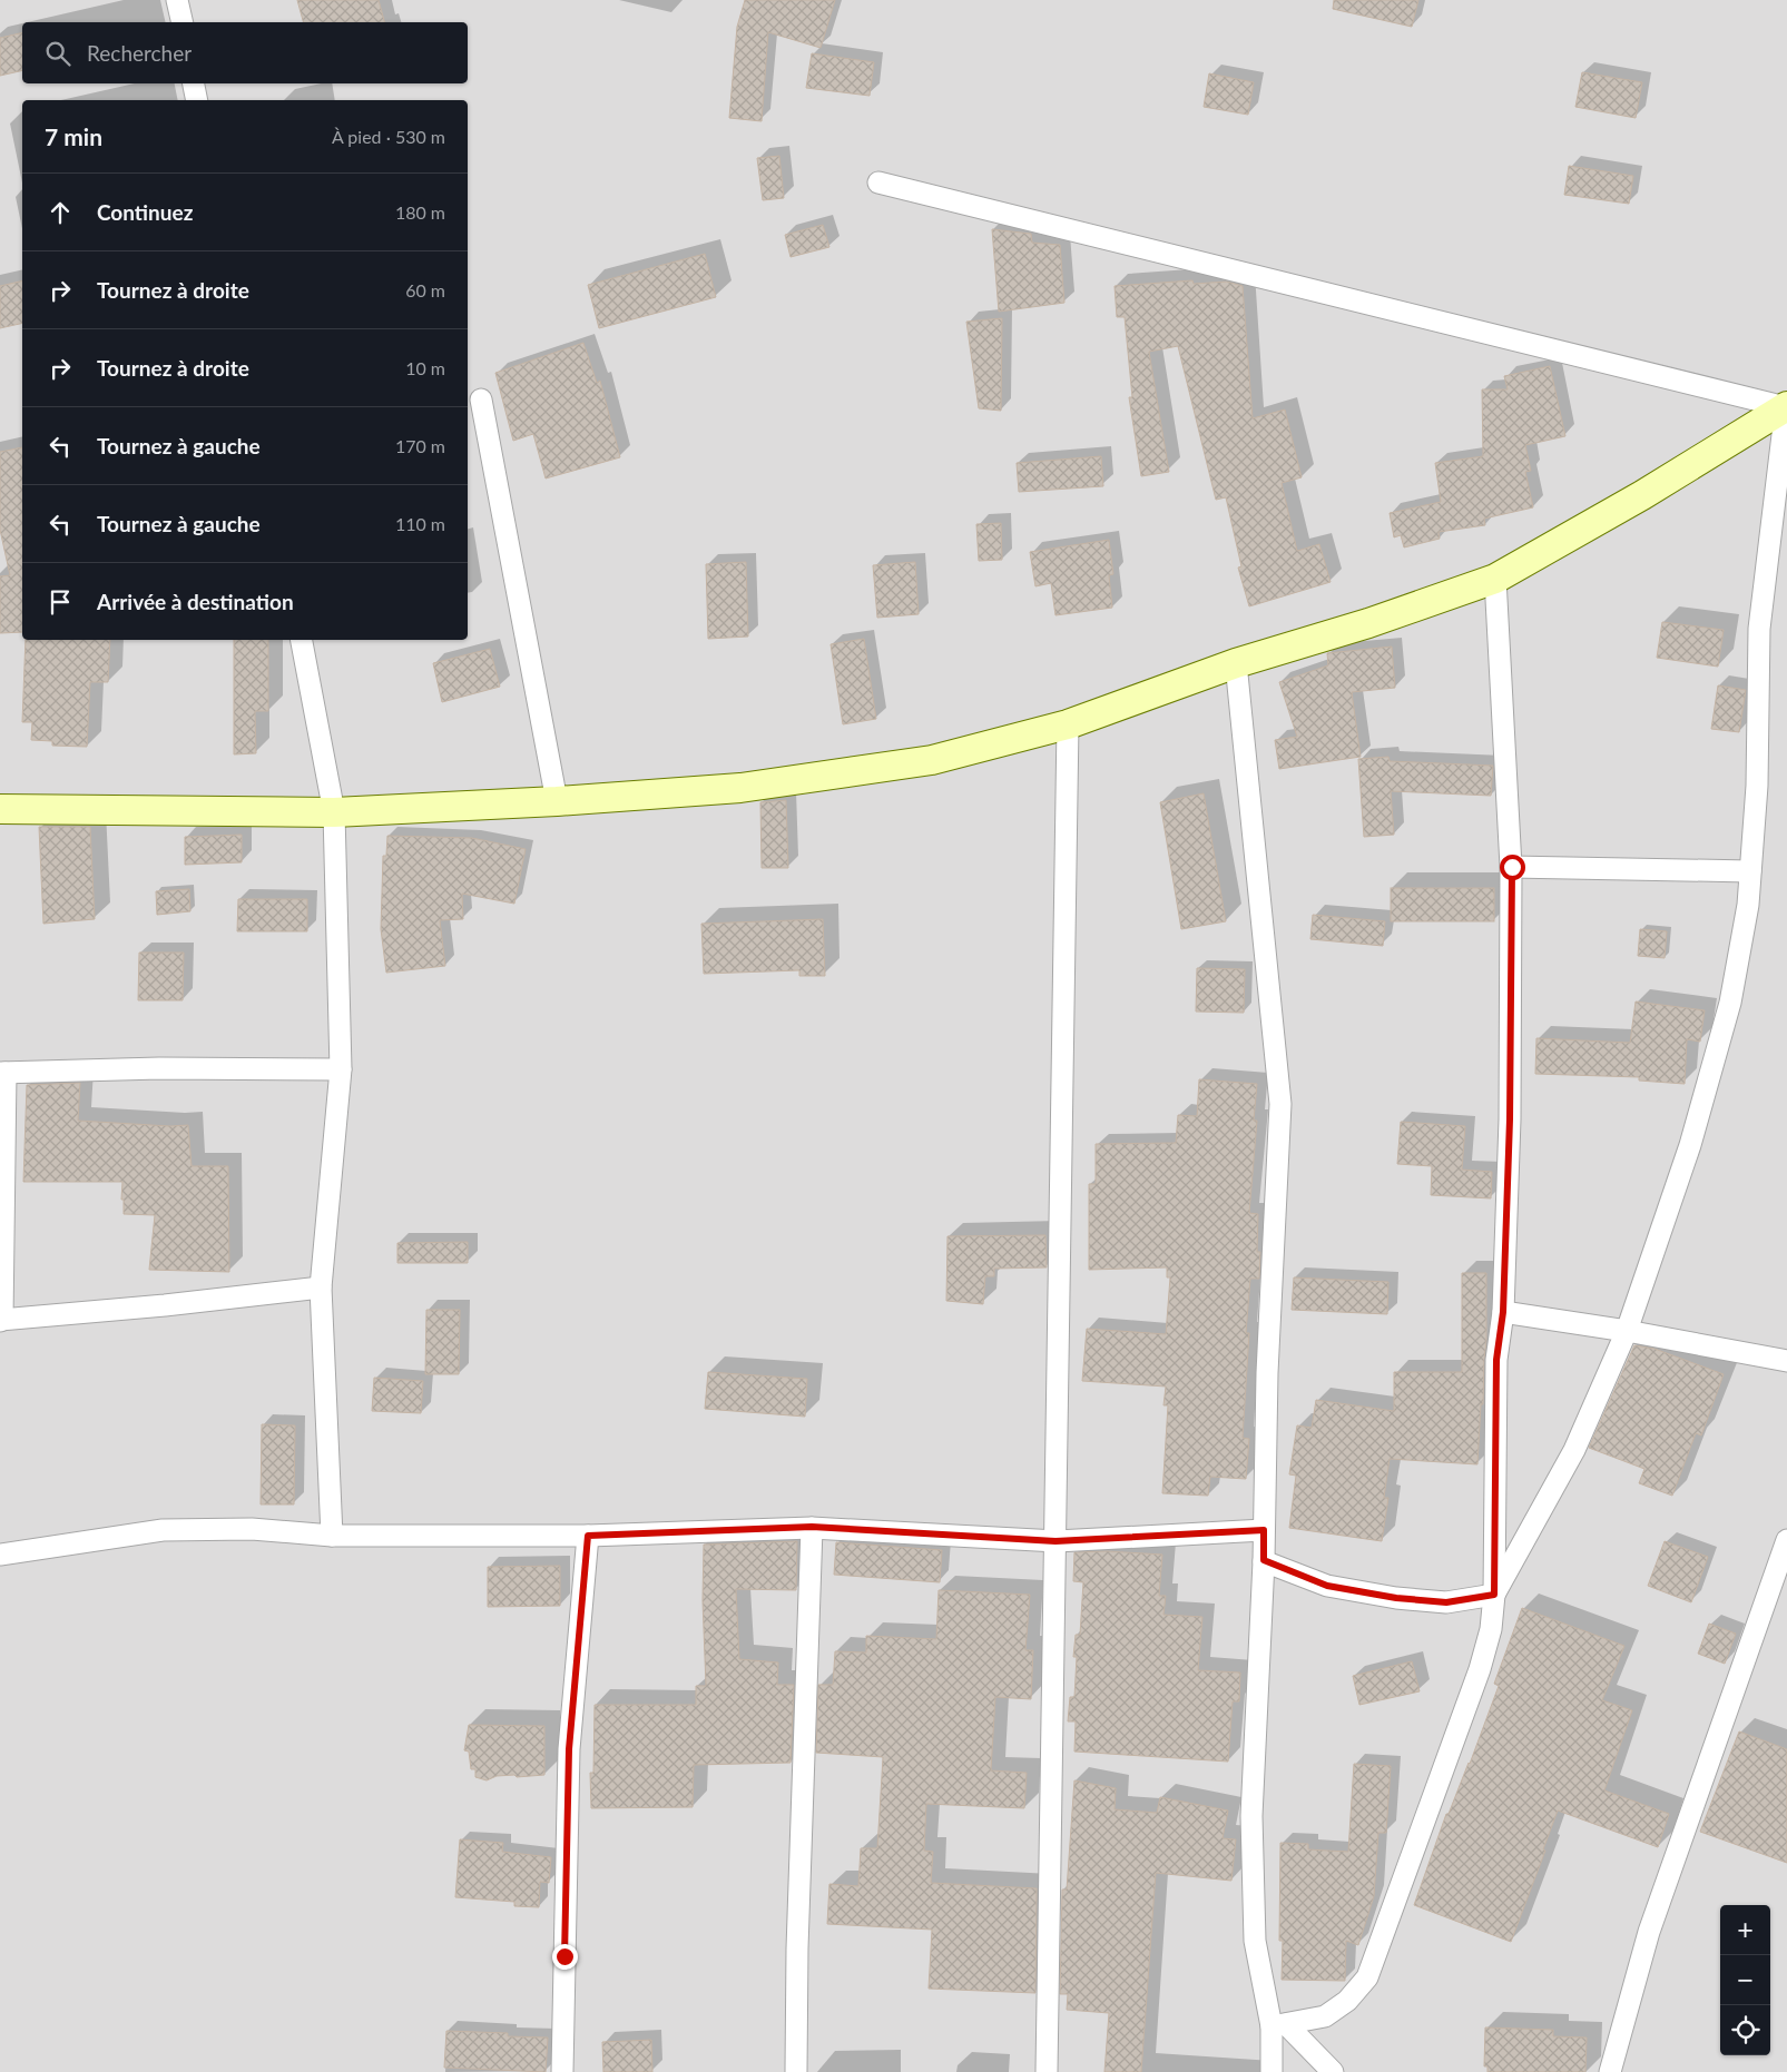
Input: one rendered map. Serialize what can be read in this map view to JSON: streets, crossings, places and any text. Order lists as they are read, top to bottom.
{
  "page": {
    "search": "Rechercher",
    "heading": ["7 min", "À pied · 530 m"],
    "list": [
      ["Continuez", "180 m"],
      ["Tournez à droite", "60 m"],
      ["Tournez à droite", "10 m"],
      ["Tournez à gauche", "170 m"],
      ["Tournez à gauche", "110 m"],
      "Arrivée à destination"
    ],
    "map_buttons": ["+", "−"]
  }
}
